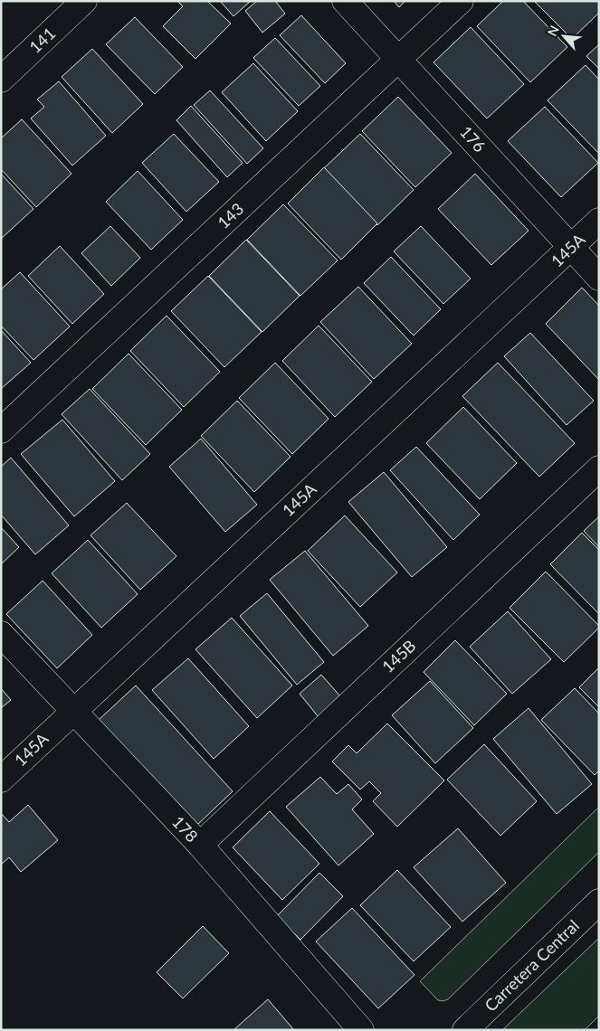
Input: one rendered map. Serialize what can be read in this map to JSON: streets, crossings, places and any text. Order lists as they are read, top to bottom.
{
  "streets": {
    "street": [
      "141",
      "176",
      "143",
      "145A",
      "145B",
      "178",
      "Carretera Central"
    ]
  },
  "crossings": [
    ["176", "143"],
    ["176", "145A"],
    ["145A", "178"],
    ["145B", "178"]
  ],
  "north": "top left"
}
